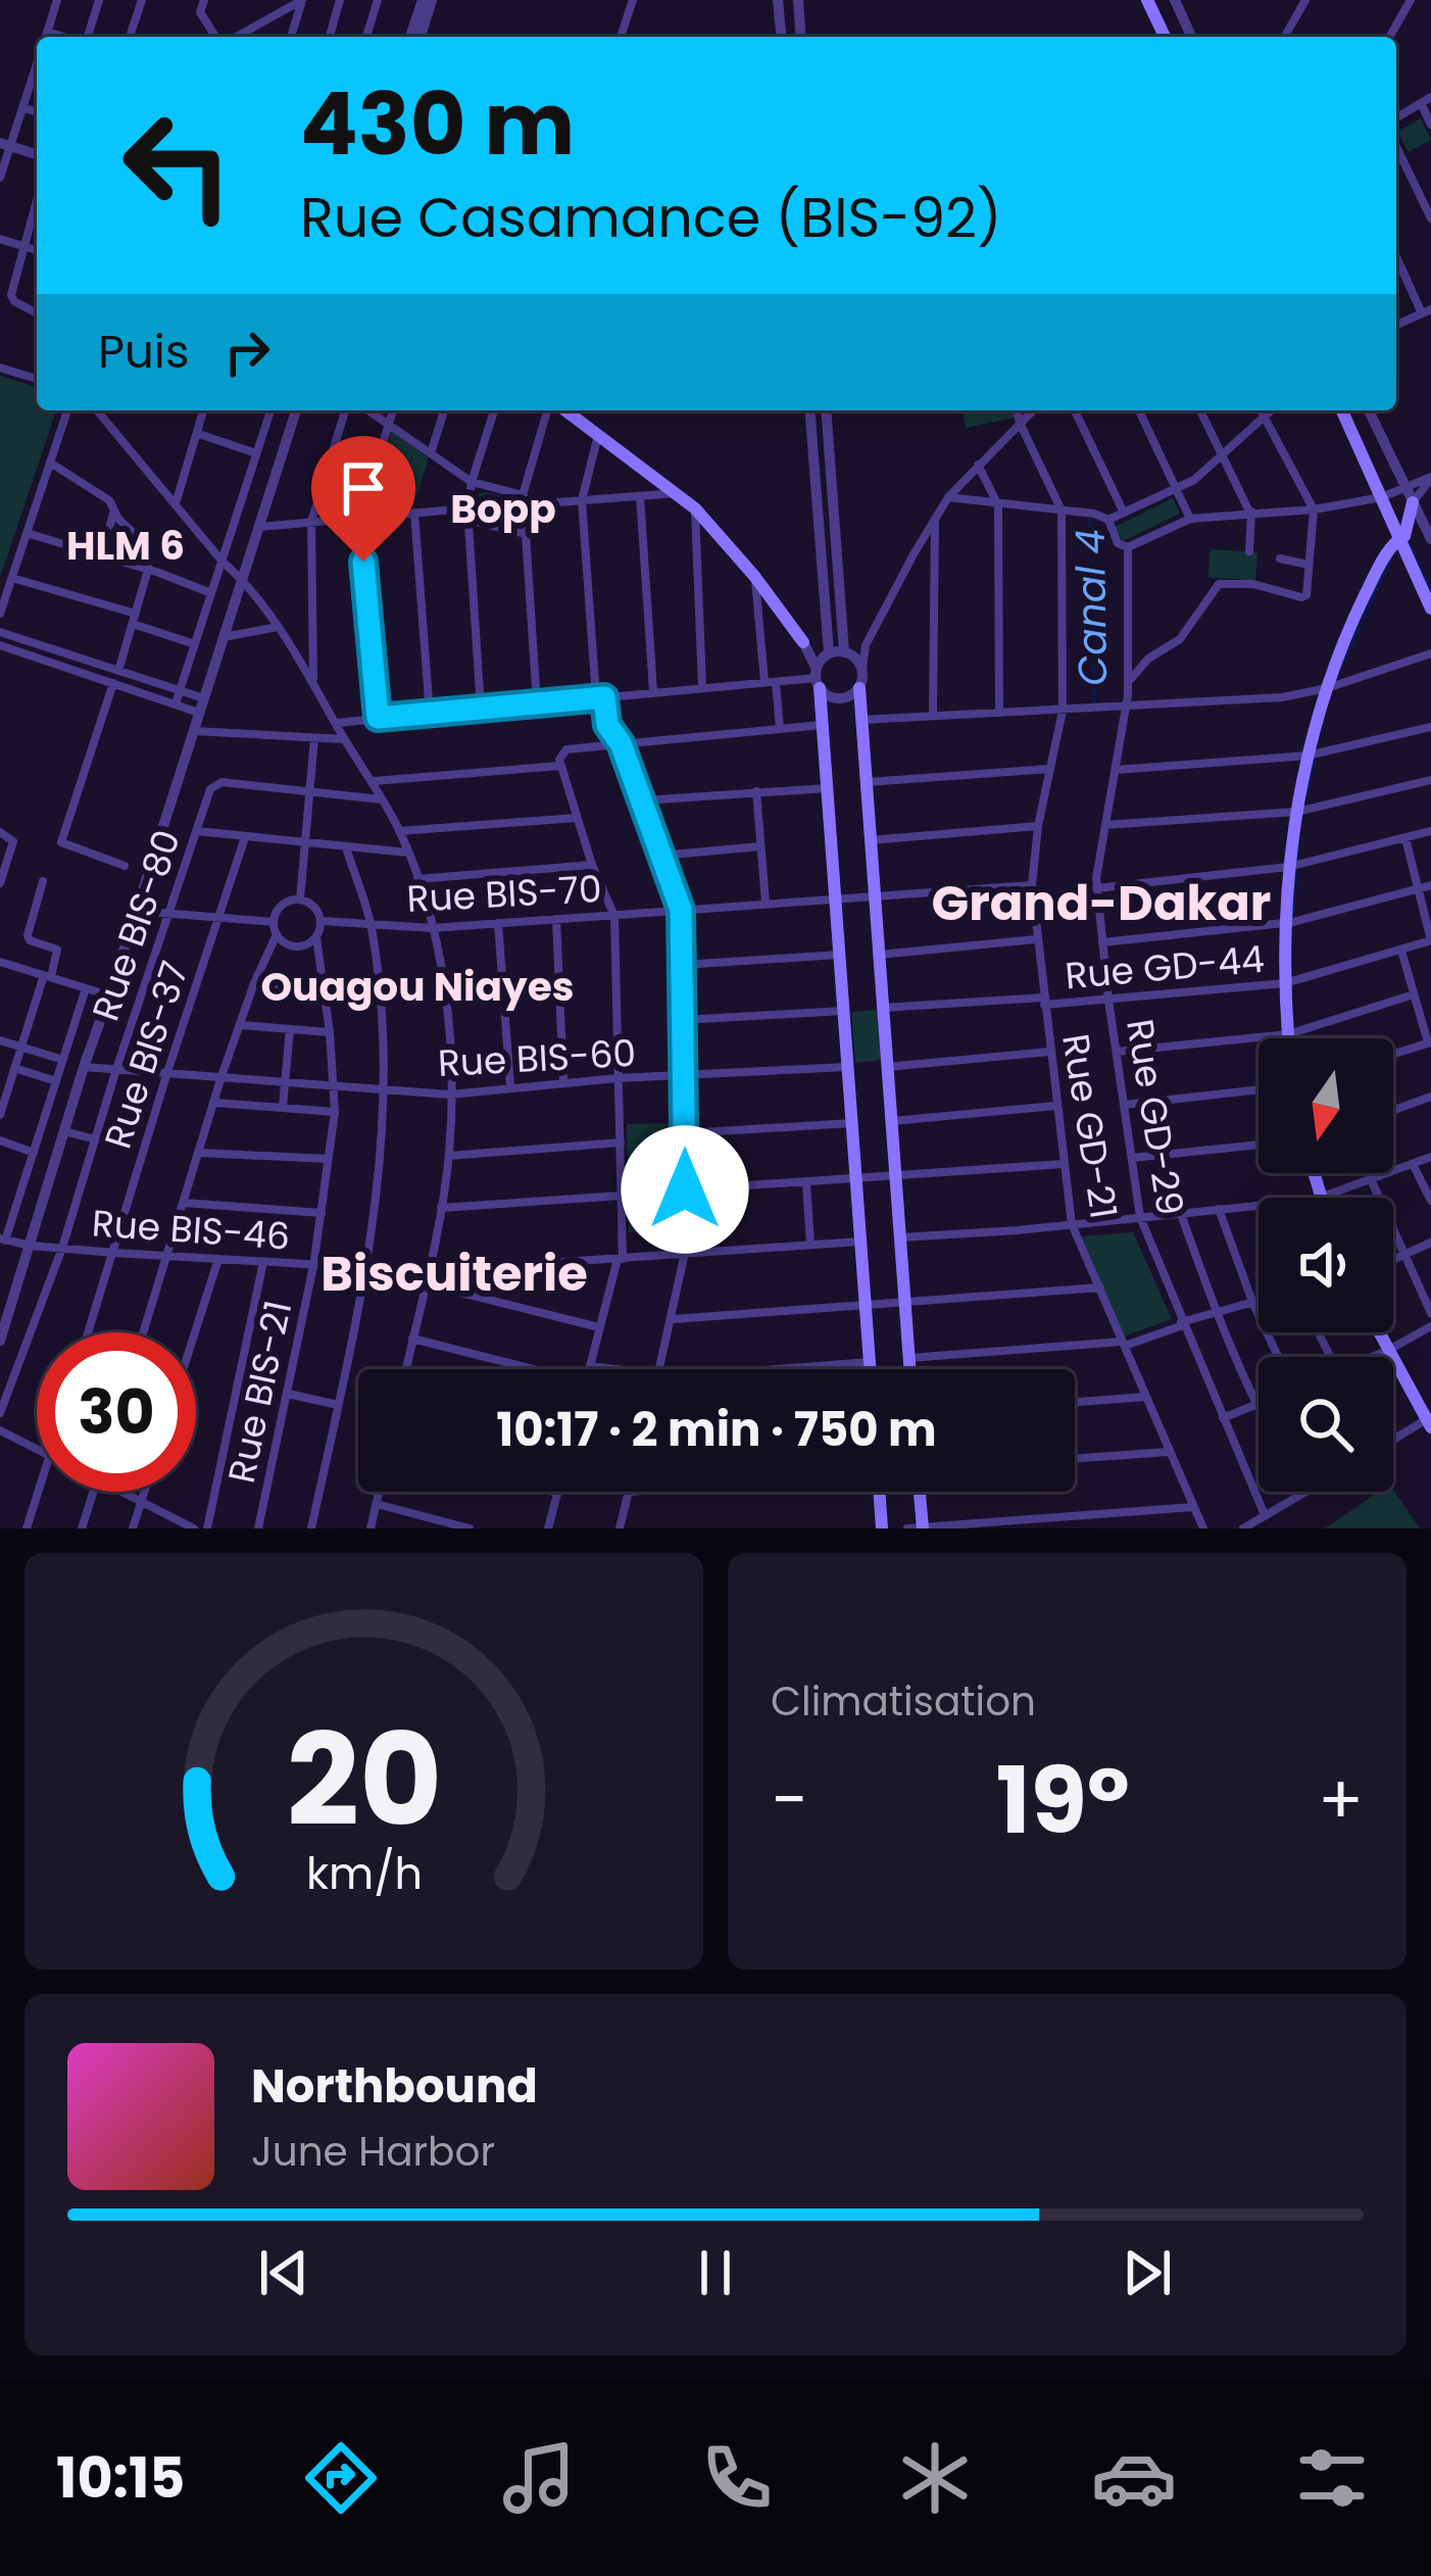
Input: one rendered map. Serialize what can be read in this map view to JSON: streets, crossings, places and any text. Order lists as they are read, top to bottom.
{
  "streets": {
    "street": [
      "Rue BIS-70",
      "Rue BIS-80",
      "Rue GD-44",
      "Rue BIS-37",
      "Rue BIS-60",
      "Rue GD-29",
      "Rue GD-21",
      "Rue BIS-46",
      "Rue BIS-21"
    ]
  },
  "crossings": [
    ["Rue BIS-70", "Rue GD-21"],
    ["Rue BIS-70", "Rue BIS-21"],
    ["Rue BIS-80", "Rue BIS-60"],
    ["Rue BIS-80", "Rue BIS-46"],
    ["Rue GD-44", "Rue GD-29"],
    ["Rue GD-44", "Rue GD-21"],
    ["Rue BIS-37", "Rue BIS-60"],
    ["Rue BIS-37", "Rue BIS-46"],
    ["Rue BIS-60", "Rue BIS-21"],
    ["Rue BIS-46", "Rue BIS-21"]
  ],
  "districts": [
    "Bopp",
    "HLM 6",
    "Grand-Dakar",
    "Ouagou Niayes",
    "Biscuiterie"
  ],
  "water": ["Canal 4"],
  "north": "bottom",
  "page": {
    "turn": ["430 m", "Rue Casamance (BIS-92)"],
    "then": "Puis",
    "limit": "30",
    "trip": "10:17 · 2 min · 750 m",
    "tile": "Climatisation",
    "heat": ["−", "19°", "+"],
    "song": ["Northbound", "June Harbor"],
    "tabs": "10:15",
    "gauge": ["20", "km/h"]
  }
}
